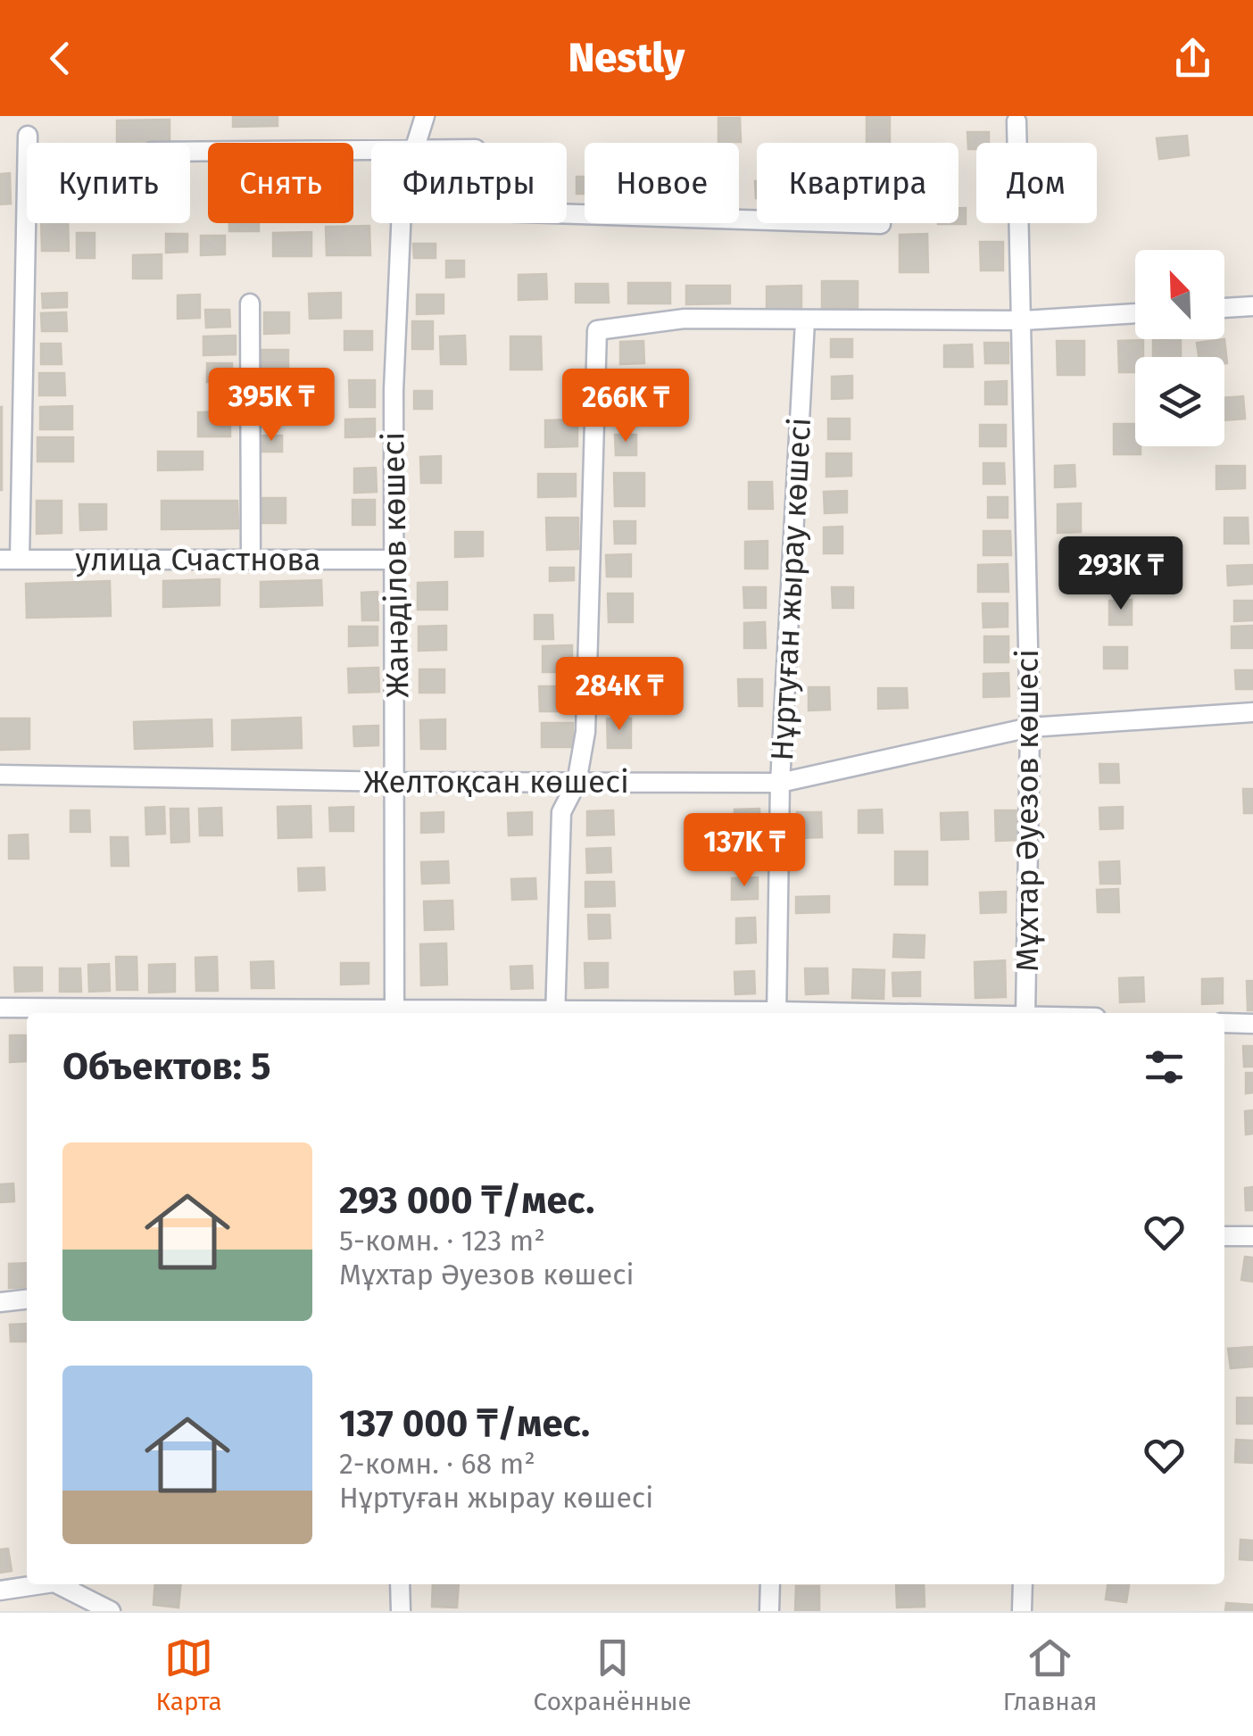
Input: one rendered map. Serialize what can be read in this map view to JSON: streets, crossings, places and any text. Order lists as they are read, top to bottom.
{
  "streets": {
    "street": [
      "улица Счастнова",
      "Жанәділов көшесі",
      "Нұртуған жырау көшесі",
      "Желтоқсан көшесі",
      "Мұхтар Әуезов көшесі"
    ]
  },
  "crossings": [
    ["улица Счастнова", "Жанәділов көшесі"],
    ["Жанәділов көшесі", "Желтоқсан көшесі"],
    ["Нұртуған жырау көшесі", "Желтоқсан көшесі"],
    ["Желтоқсан көшесі", "Мұхтар Әуезов көшесі"]
  ],
  "north": "top left",
  "page": {
    "header": "Nestly",
    "chip": [
      "Купить",
      "Снять",
      "Фильтры",
      "Новое",
      "Квартира",
      "Дом"
    ],
    "price": [
      "395K ₸",
      "266K ₸",
      "293K ₸",
      "284K ₸",
      "137K ₸"
    ],
    "heading": "Объектов: 5",
    "list": [
      {
        "name": "293 000 ₸/мес.",
        "note": "5-комн. · 123 m² · Мұхтар Әуезов көшесі"
      },
      {
        "name": "137 000 ₸/мес.",
        "note": "2-комн. · 68 m² · Нұртуған жырау көшесі"
      }
    ],
    "tabs": ["Карта", "Сохранённые", "Главная"]
  }
}
